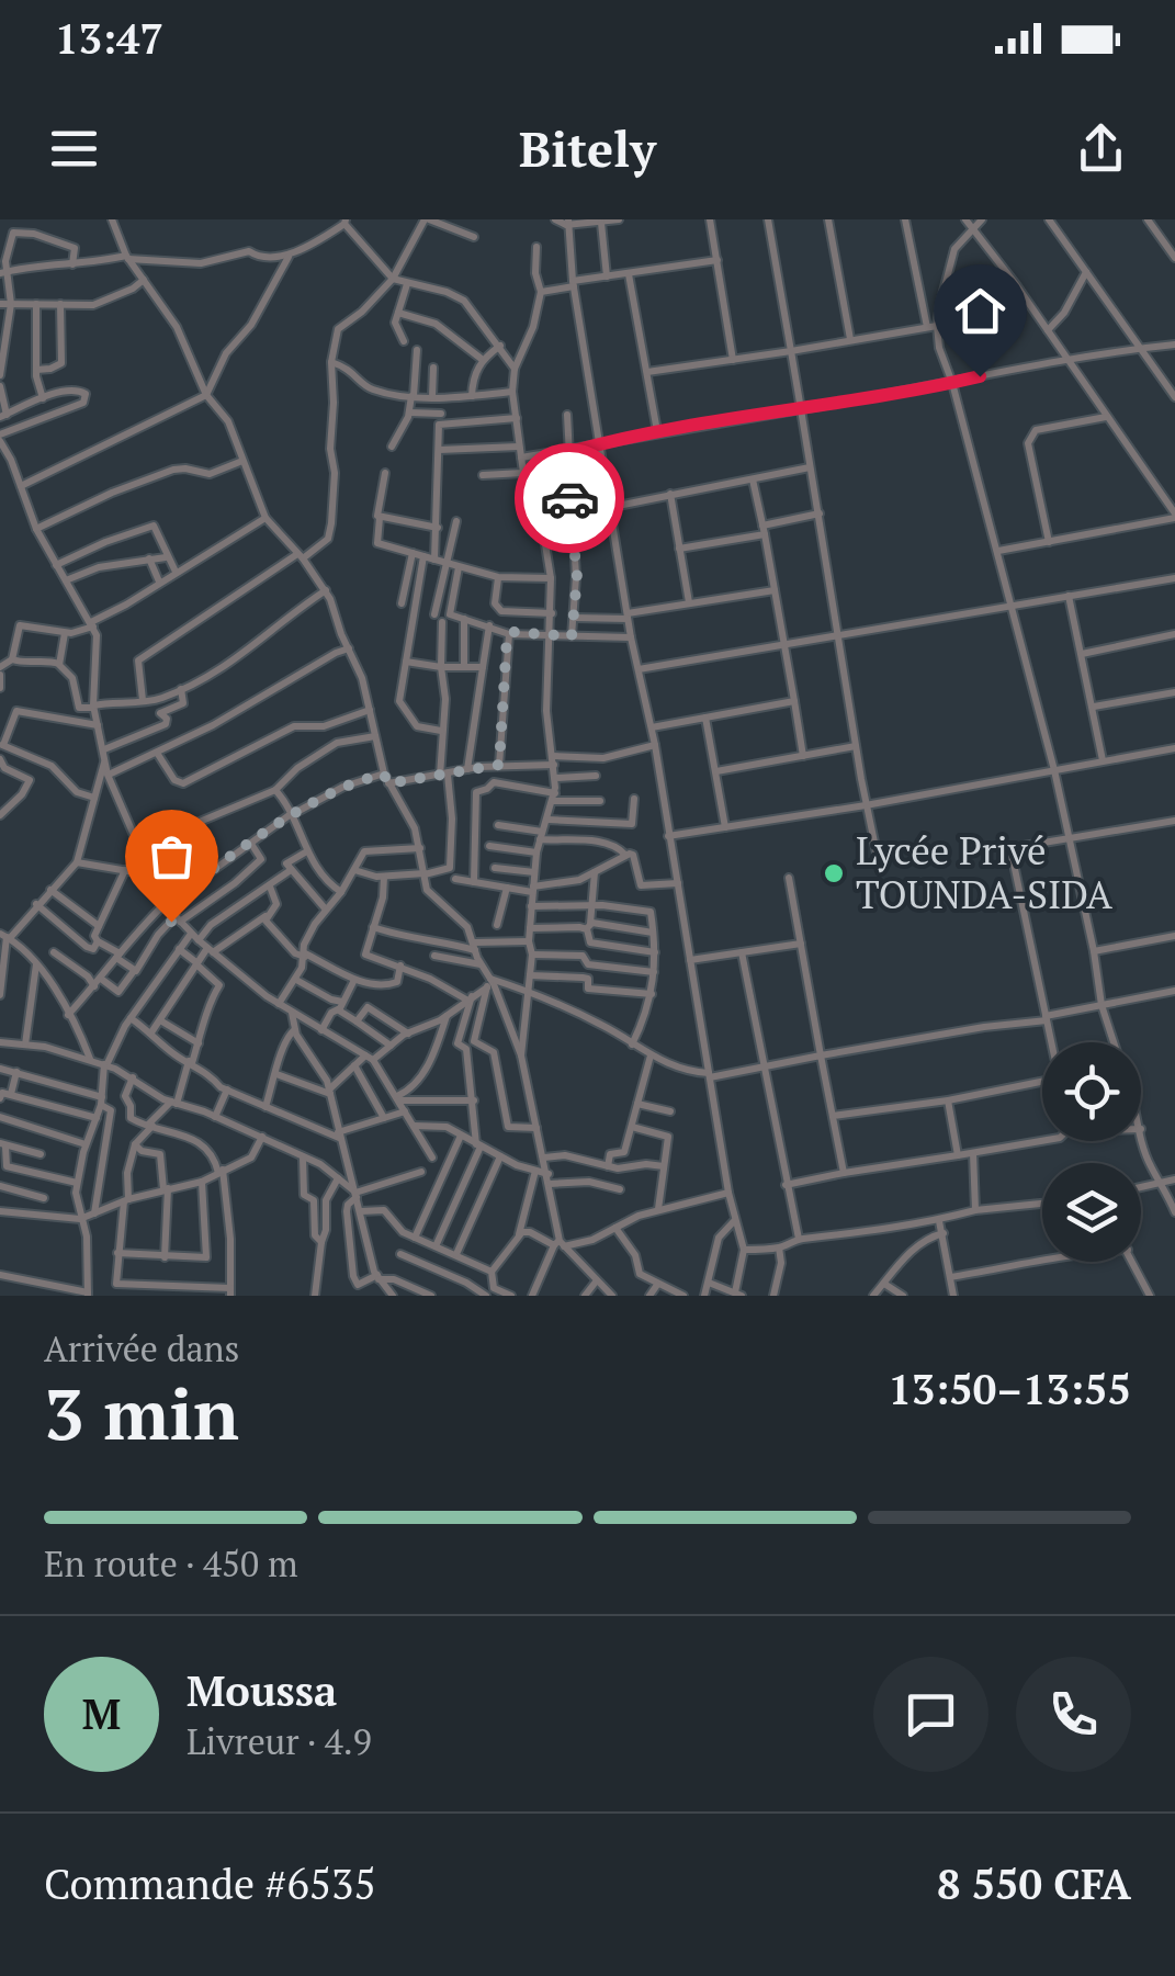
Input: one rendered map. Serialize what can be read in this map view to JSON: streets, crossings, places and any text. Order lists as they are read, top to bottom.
{
  "places": ["Lycée Privé TOUNDA-SIDA"],
  "page": {
    "status": "13:47",
    "header": "Bitely",
    "heading": ["3 min", "Arrivée dans", "13:50–13:55"],
    "panel": [
      "Moussa",
      "Livreur · 4.9",
      "Commande #6535",
      "8 550 CFA"
    ],
    "bar": "En route · 450 m",
    "round": "M"
  }
}
